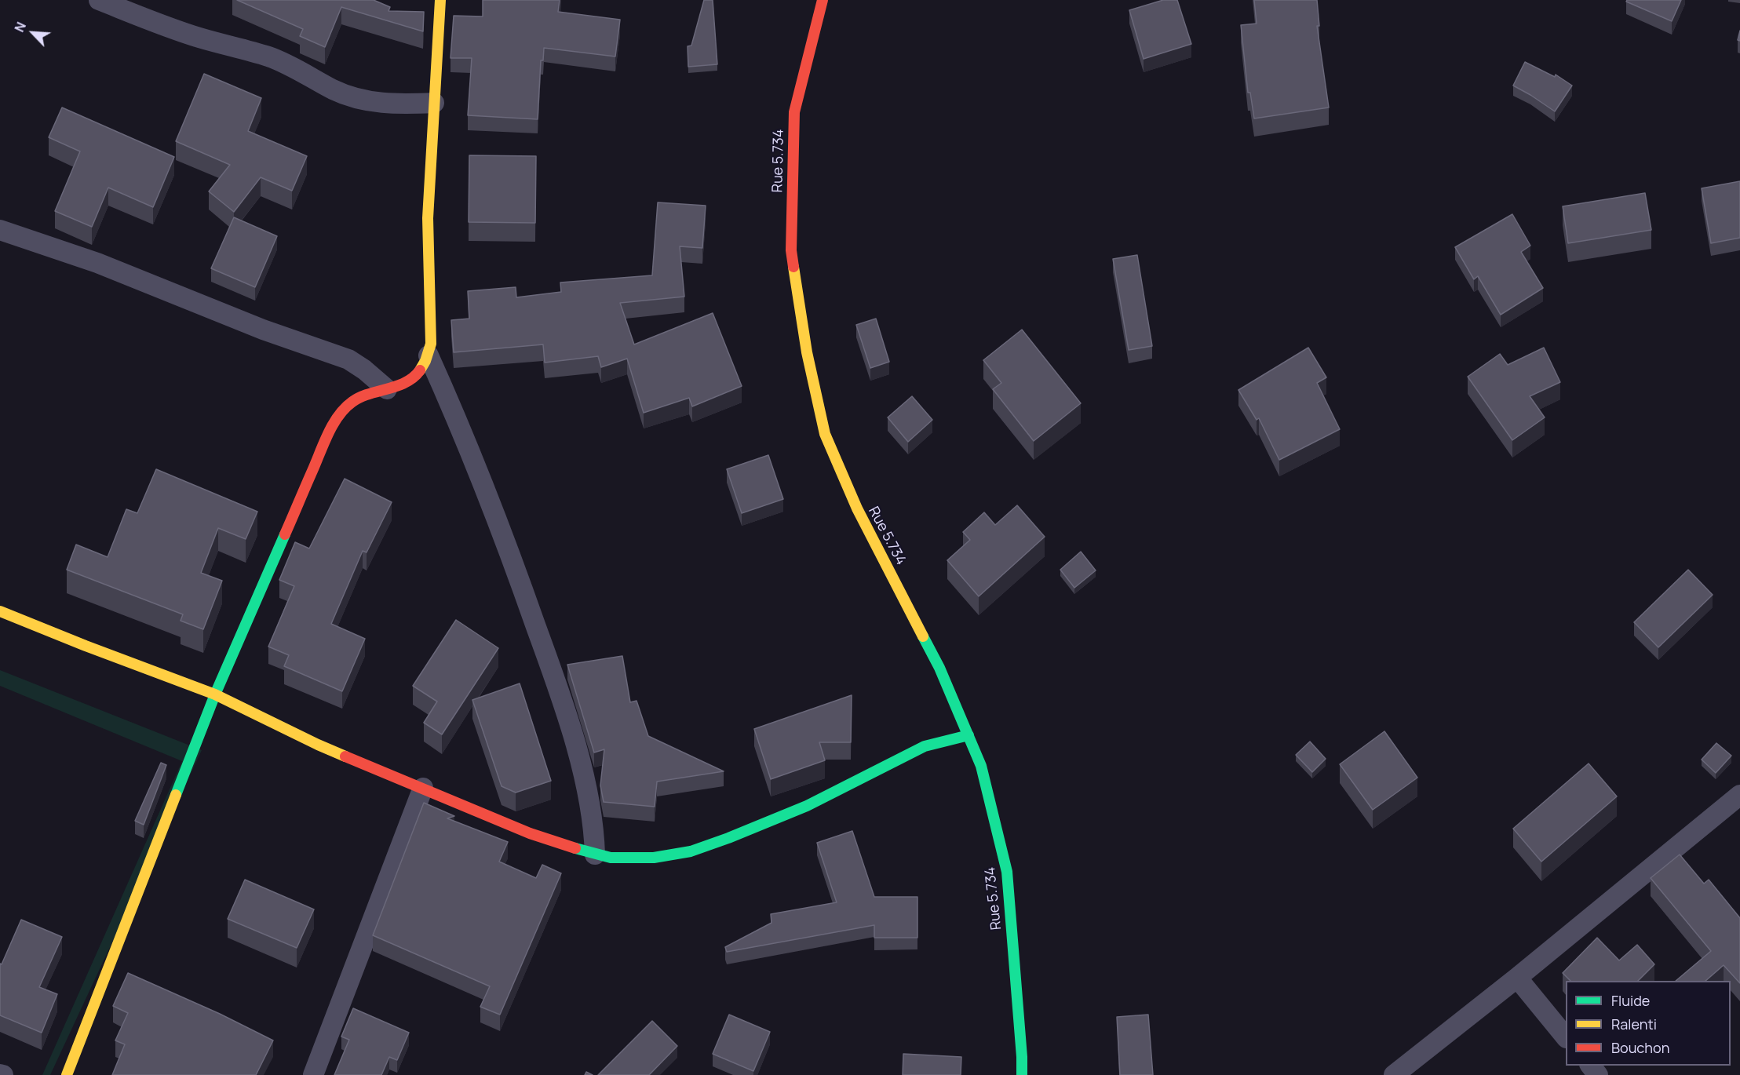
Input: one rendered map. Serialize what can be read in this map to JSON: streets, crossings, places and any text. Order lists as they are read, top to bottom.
{
  "streets": {
    "street": ["Rue 5.734"]
  },
  "legend": ["Fluide", "Ralenti", "Bouchon"],
  "north": "top left"
}
